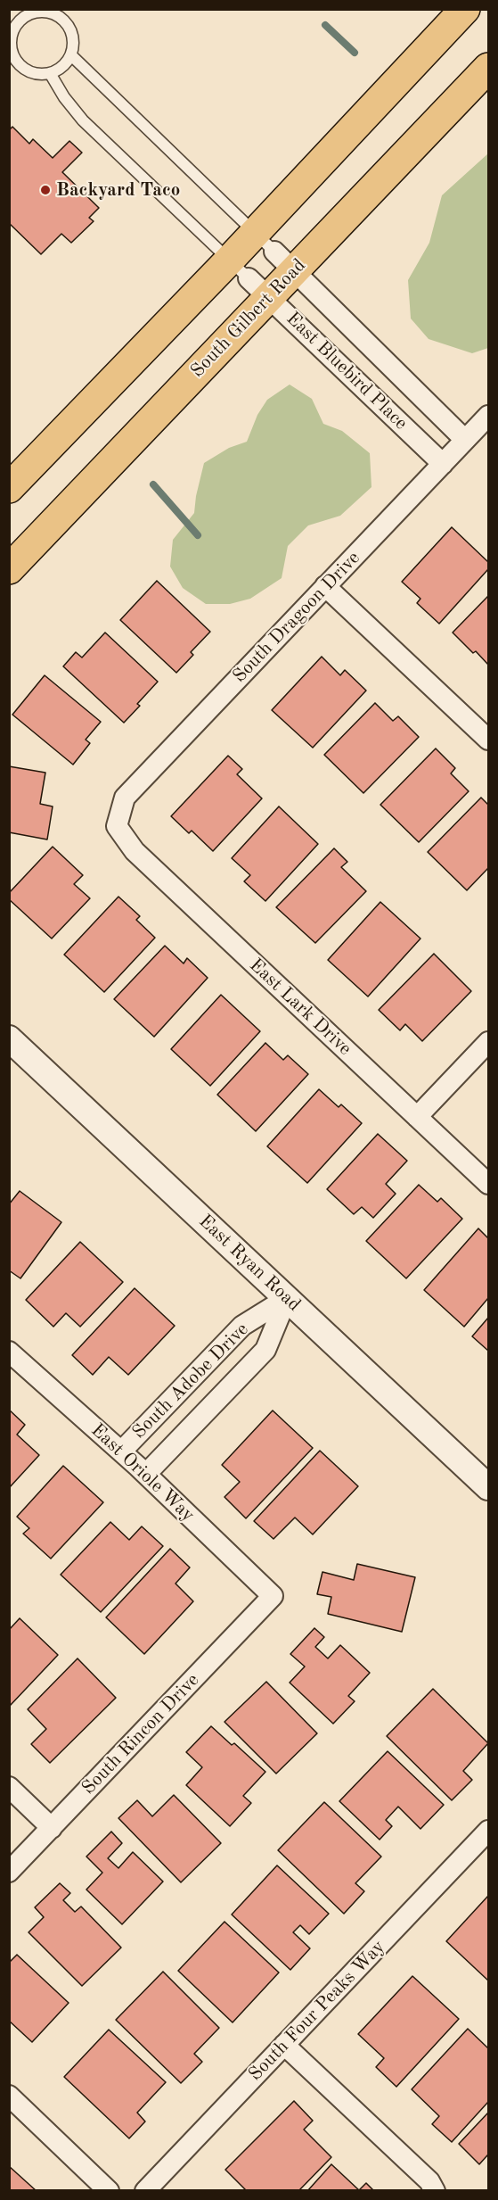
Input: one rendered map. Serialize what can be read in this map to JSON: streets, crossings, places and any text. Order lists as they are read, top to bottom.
{
  "streets": {
    "main road": ["South Gilbert Road"],
    "street": [
      "East Bluebird Place",
      "South Dragoon Drive",
      "East Lark Drive",
      "East Ryan Road",
      "South Adobe Drive",
      "East Oriole Way",
      "South Rincon Drive",
      "South Four Peaks Way"
    ]
  },
  "crossings": [
    ["South Gilbert Road", "East Bluebird Place"],
    ["East Bluebird Place", "South Dragoon Drive"],
    ["South Dragoon Drive", "East Lark Drive"],
    ["East Ryan Road", "South Adobe Drive"],
    ["South Adobe Drive", "East Oriole Way"],
    ["East Oriole Way", "South Rincon Drive"]
  ],
  "places": ["Backyard Taco"]
}
